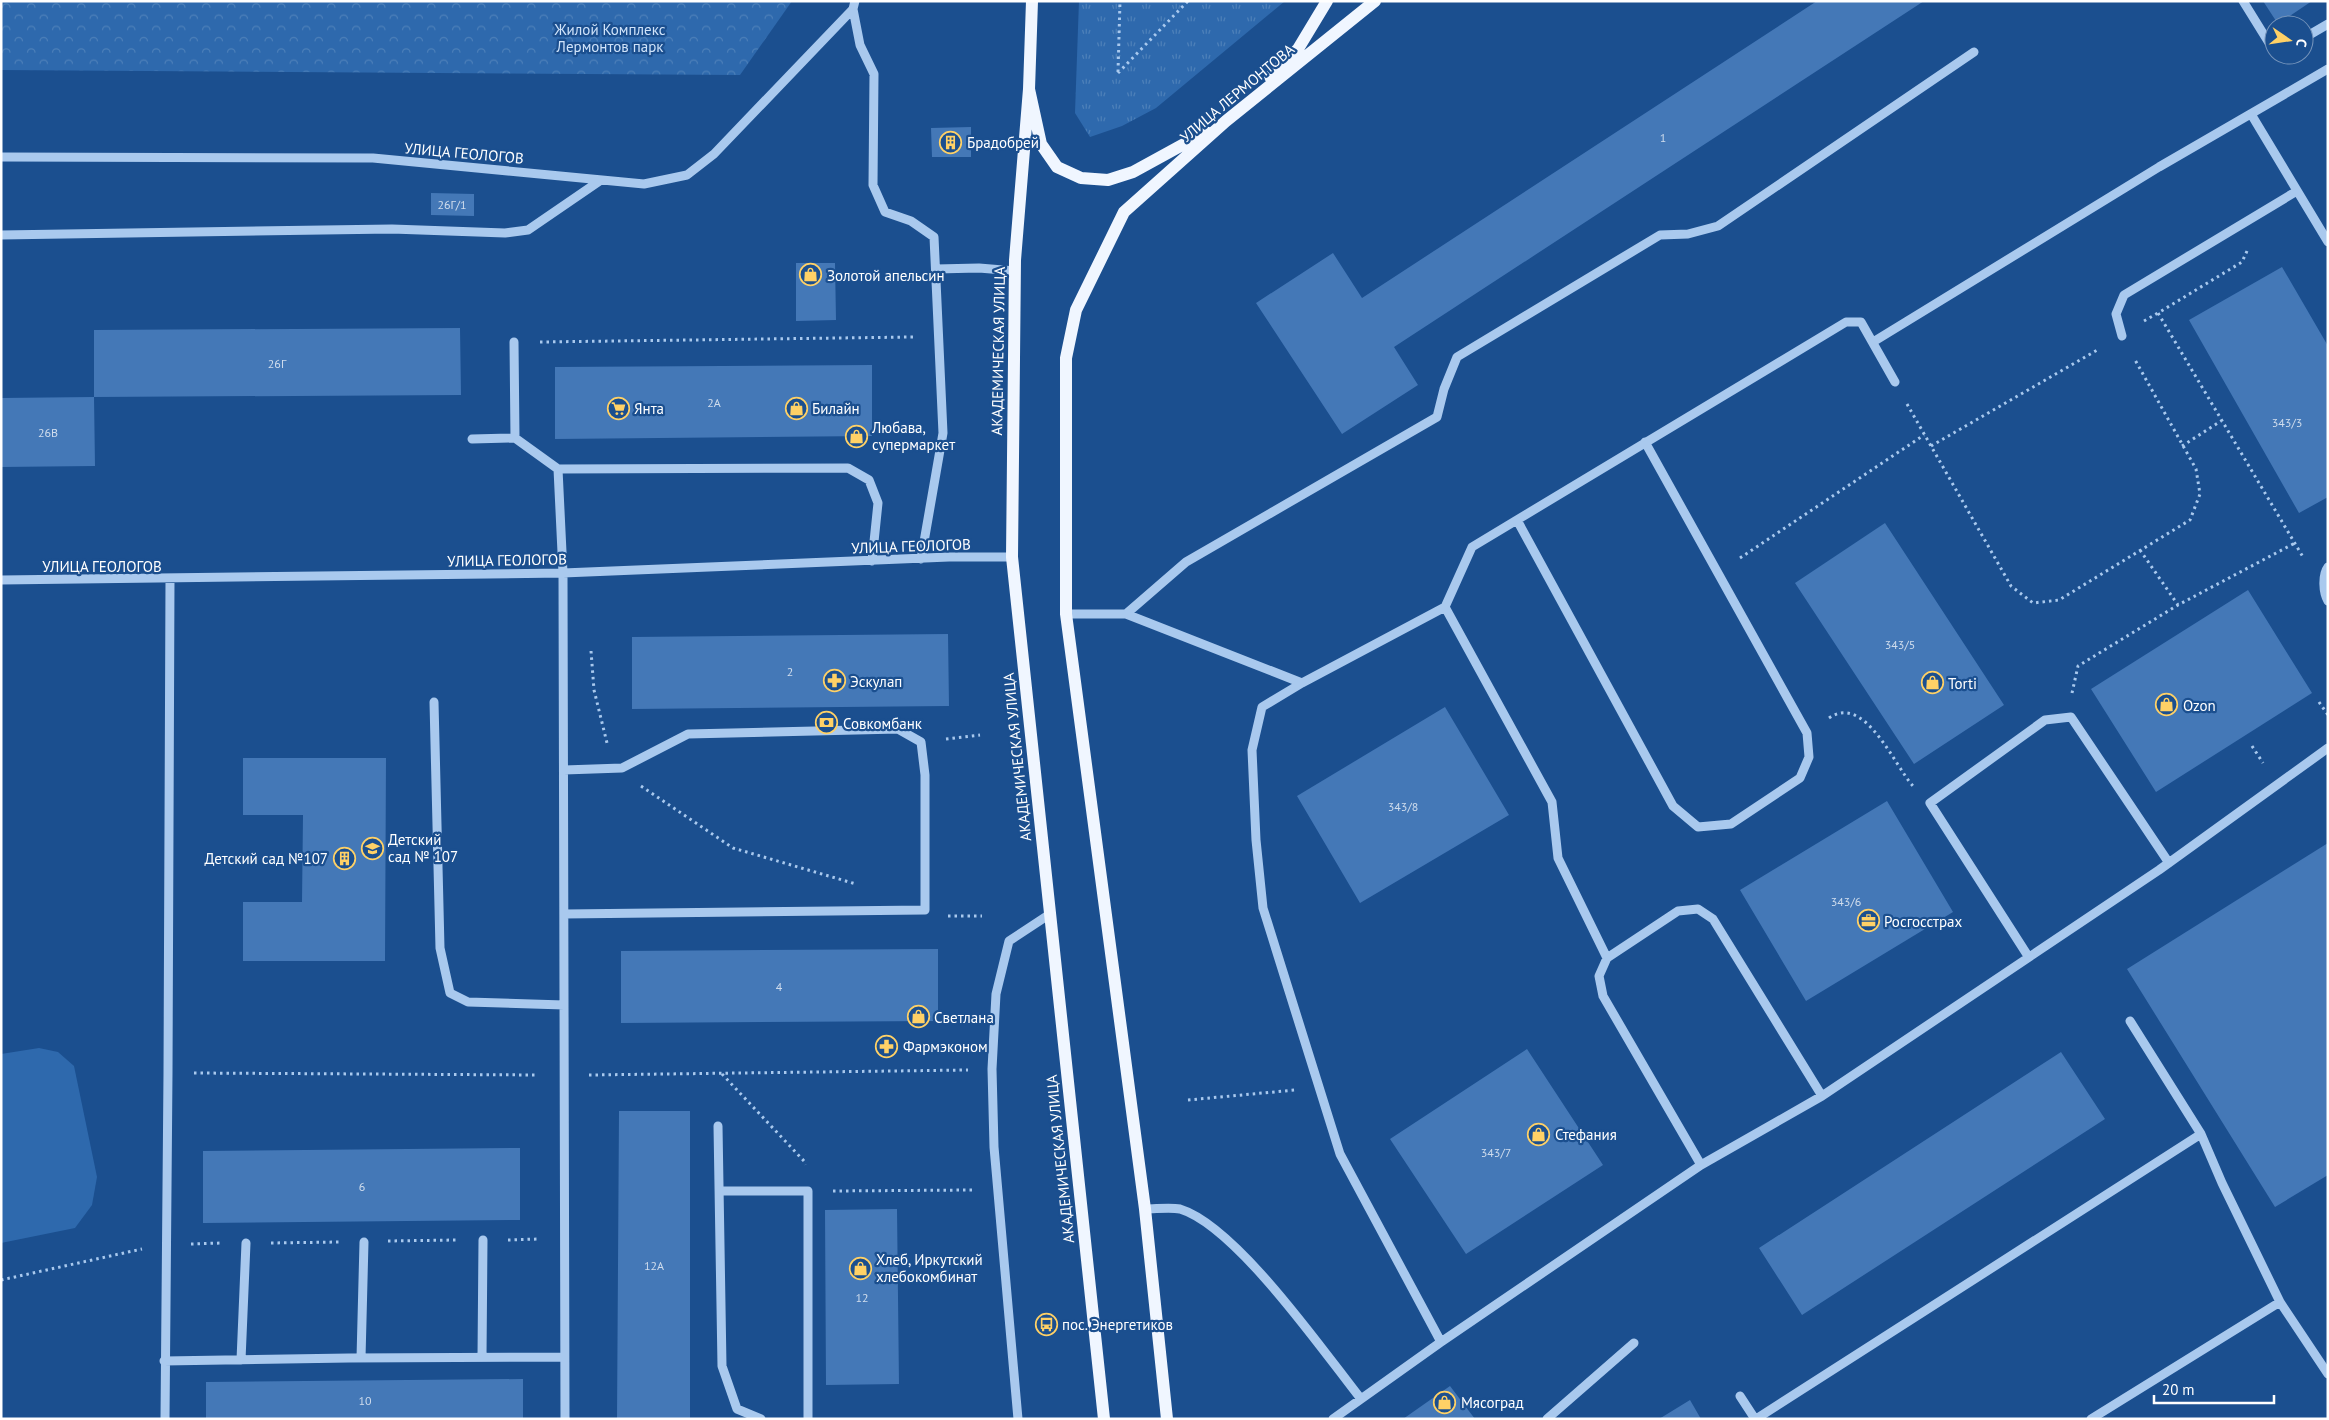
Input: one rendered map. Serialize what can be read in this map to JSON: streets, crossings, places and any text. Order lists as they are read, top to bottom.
{
  "streets": {
    "main road": ["УЛИЦА ЛЕРМОНТОВА", "АКАДЕМИЧЕСКАЯ УЛИЦА"],
    "street": ["УЛИЦА ГЕОЛОГОВ"]
  },
  "crossings": [
    ["УЛИЦА ГЕОЛОГОВ", "АКАДЕМИЧЕСКАЯ УЛИЦА"]
  ],
  "parks": ["Жилой Комплекс Лермонтов парк"],
  "places": {
    "building": ["Брадобрей", "Детский сад №107"],
    "shop": [
      "Золотой апельсин",
      "Билайн",
      "Любава, супермаркет",
      "Torti",
      "Ozon",
      "Светлана",
      "Стефания",
      "Хлеб, Иркутский хлебокомбинат",
      "Мясоград"
    ],
    "supermarket": ["Янта"],
    "pharmacy": ["Эскулап", "Фармэконом"],
    "bank": ["Совкомбанк"],
    "school or university": ["Детский сад № 107"],
    "office": ["Росгосстрах"],
    "bus stop": ["пос. Энергетиков"]
  },
  "house_numbers": [
    "1",
    "26Г/1",
    "26Г",
    "2А",
    "343/3",
    "26В",
    "343/5",
    "2",
    "343/8",
    "343/6",
    "4",
    "343/7",
    "6",
    "12А",
    "12",
    "10"
  ],
  "scale_bar": "20 m",
  "north": "right"
}
